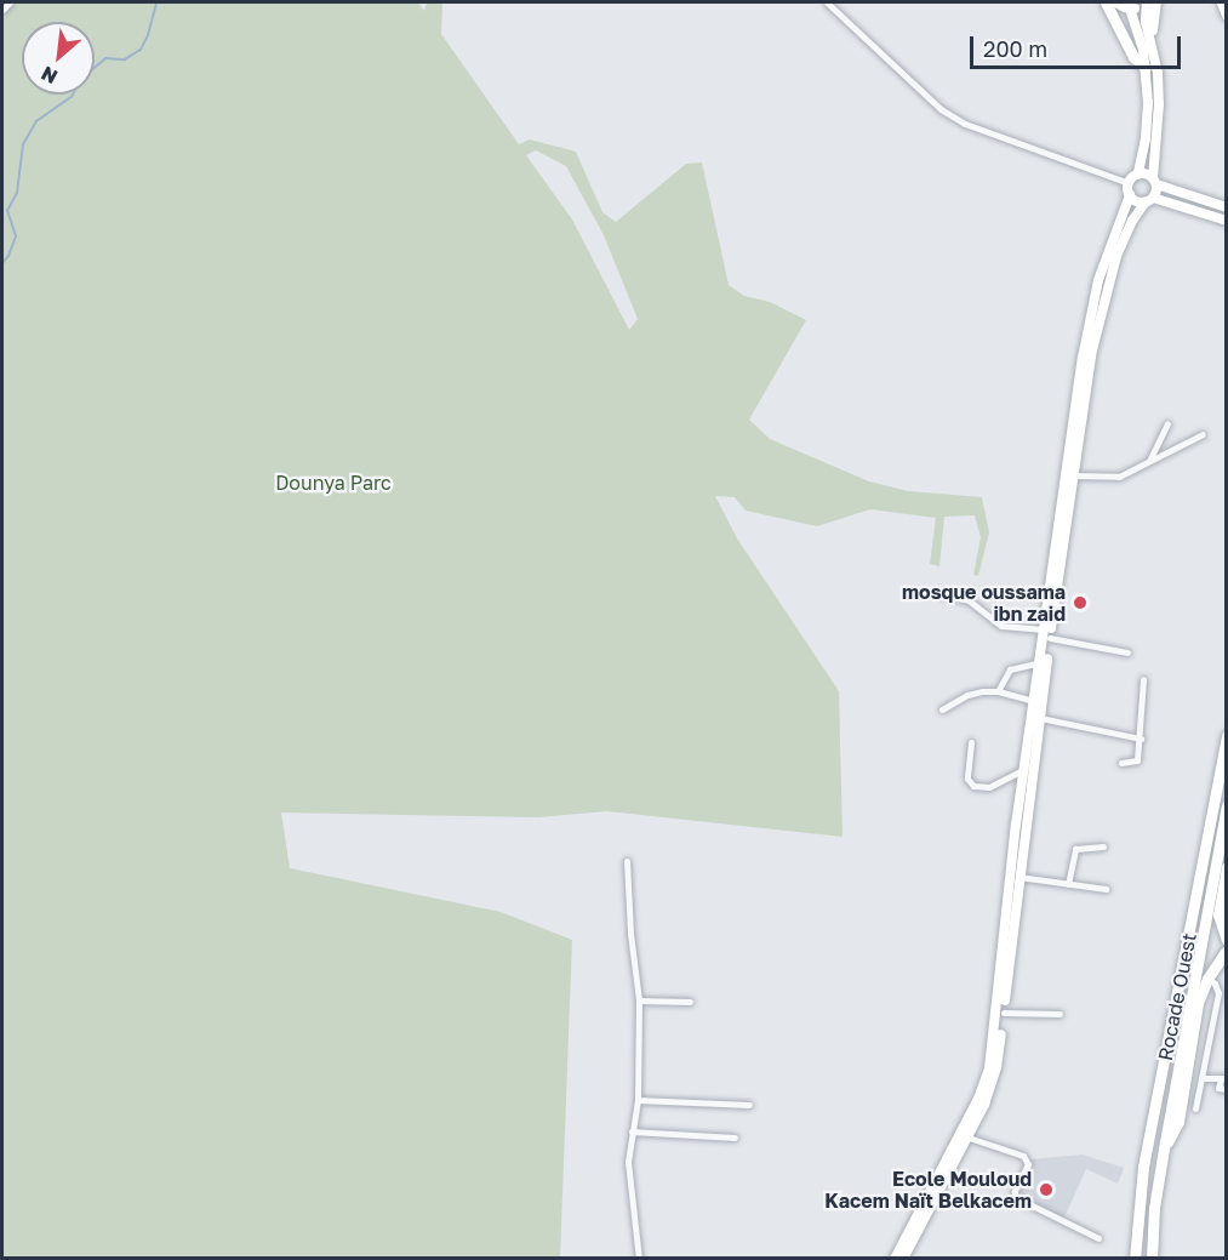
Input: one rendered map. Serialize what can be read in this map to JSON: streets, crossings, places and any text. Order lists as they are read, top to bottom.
{
  "streets": {
    "highway": ["Rocade Ouest"]
  },
  "parks": ["Dounya Parc"],
  "places": ["mosque oussama ibn zaid", "Ecole Mouloud Kacem Naït Belkacem"],
  "scale_bar": "200 m",
  "north": "bottom left"
}
